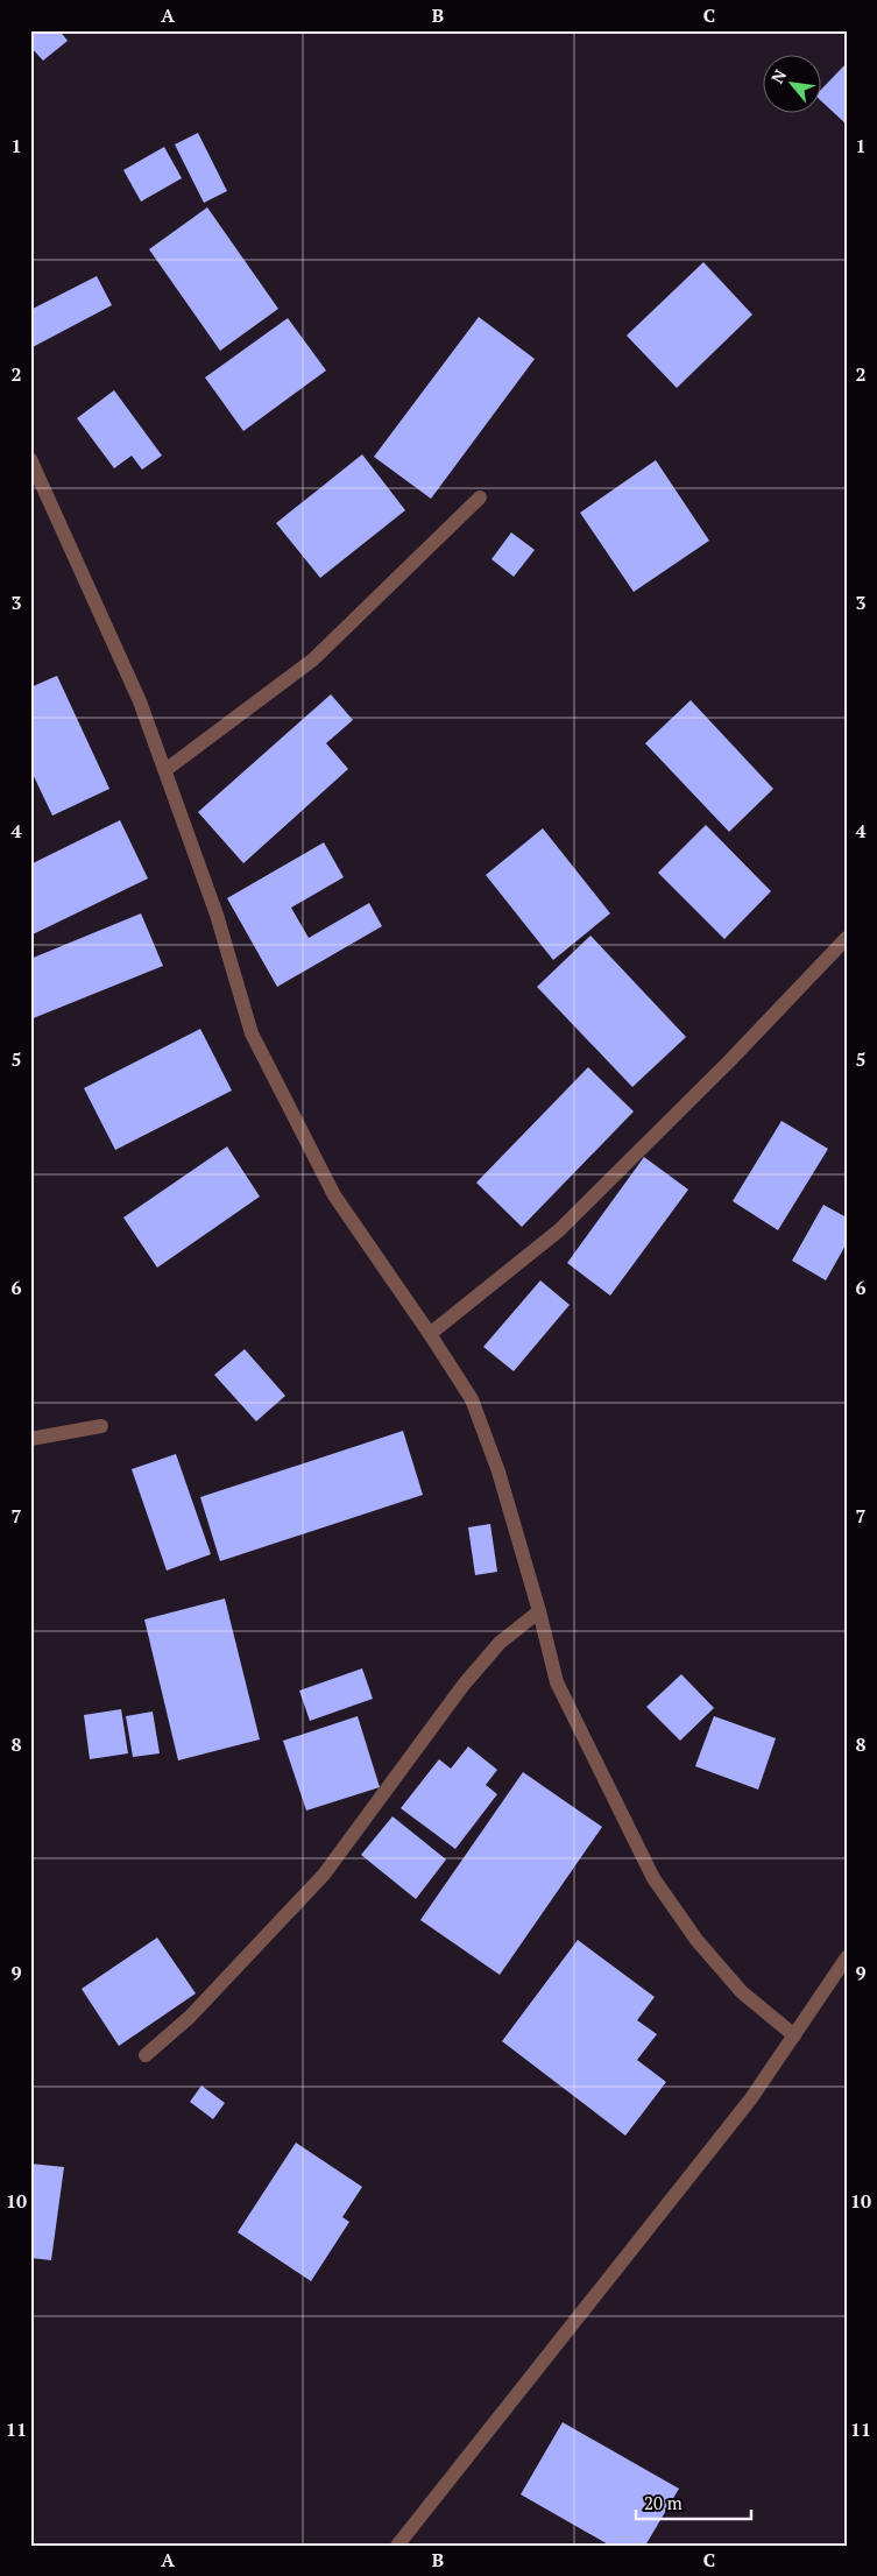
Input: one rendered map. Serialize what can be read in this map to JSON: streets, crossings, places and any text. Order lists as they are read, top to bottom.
{
  "scale_bar": "20 m",
  "north": "top left",
  "grid": {
    "columns": ["A", "B", "C"],
    "rows": [
      "1",
      "2",
      "3",
      "4",
      "5",
      "6",
      "7",
      "8",
      "9",
      "10",
      "11"
    ]
  }
}
